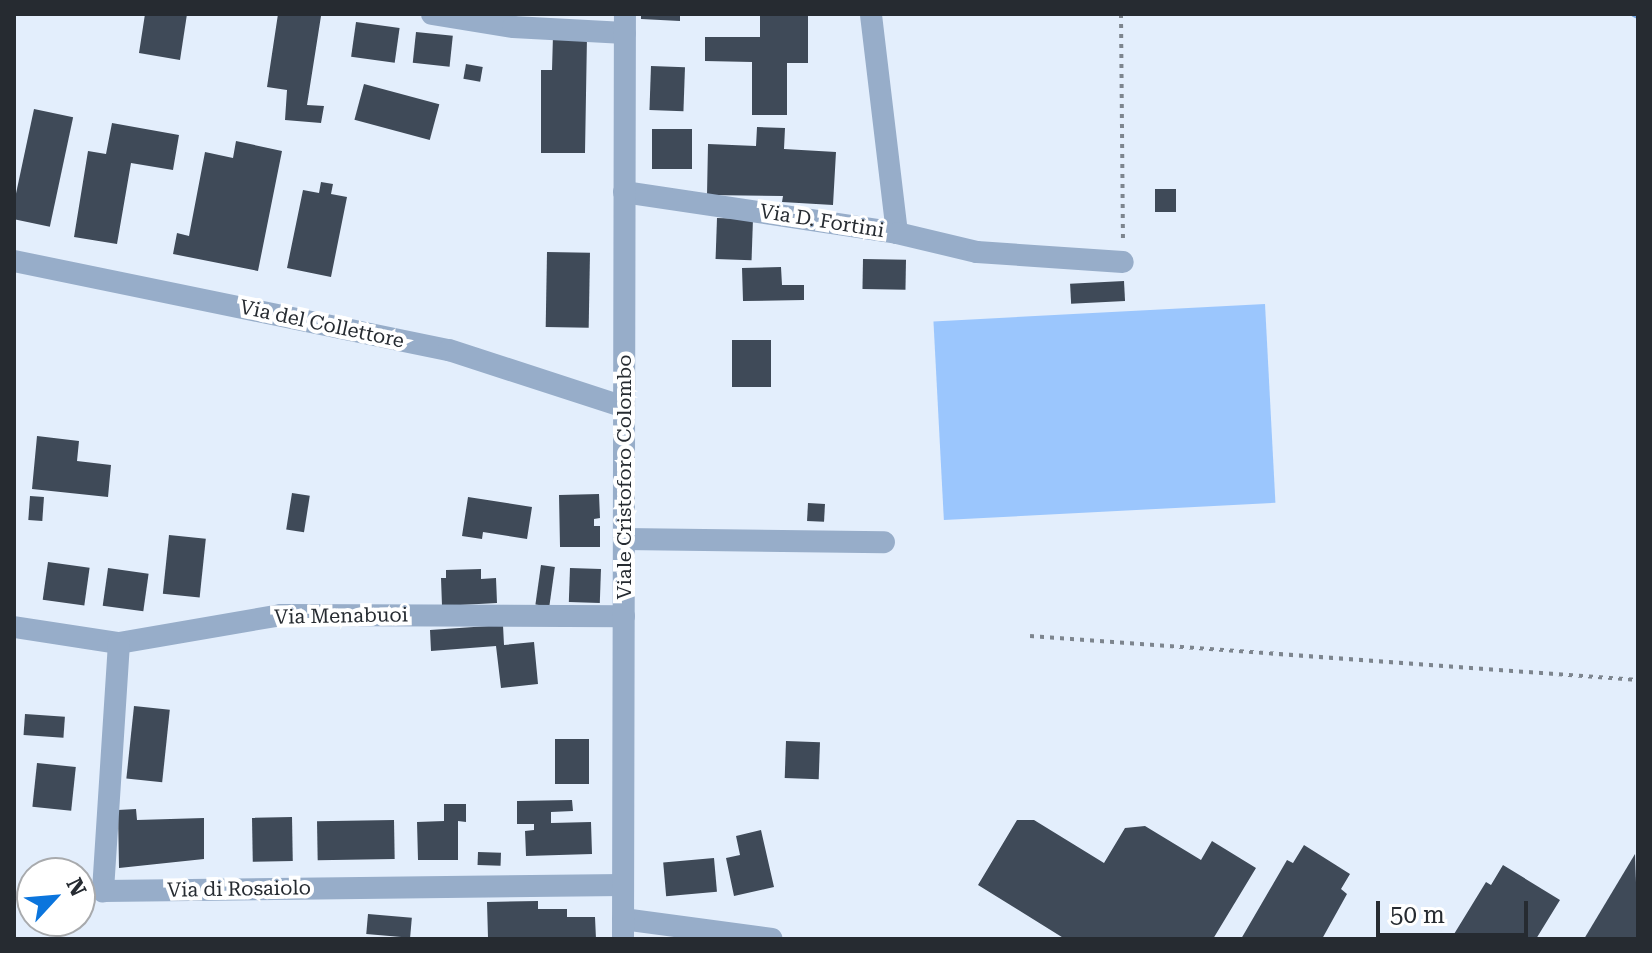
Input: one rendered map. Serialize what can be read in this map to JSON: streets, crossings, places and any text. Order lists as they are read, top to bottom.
{
  "streets": {
    "street": [
      "Via D. Fortini",
      "Via del Collettore",
      "Viale Cristoforo Colombo",
      "Via Menabuoi",
      "Via di Rosaiolo"
    ]
  },
  "crossings": [
    ["Via D. Fortini", "Viale Cristoforo Colombo"],
    ["Via del Collettore", "Viale Cristoforo Colombo"],
    ["Viale Cristoforo Colombo", "Via Menabuoi"],
    ["Viale Cristoforo Colombo", "Via di Rosaiolo"],
    ["Via Menabuoi", "Via di Rosaiolo"]
  ],
  "scale_bar": "50 m",
  "north": "top right"
}
